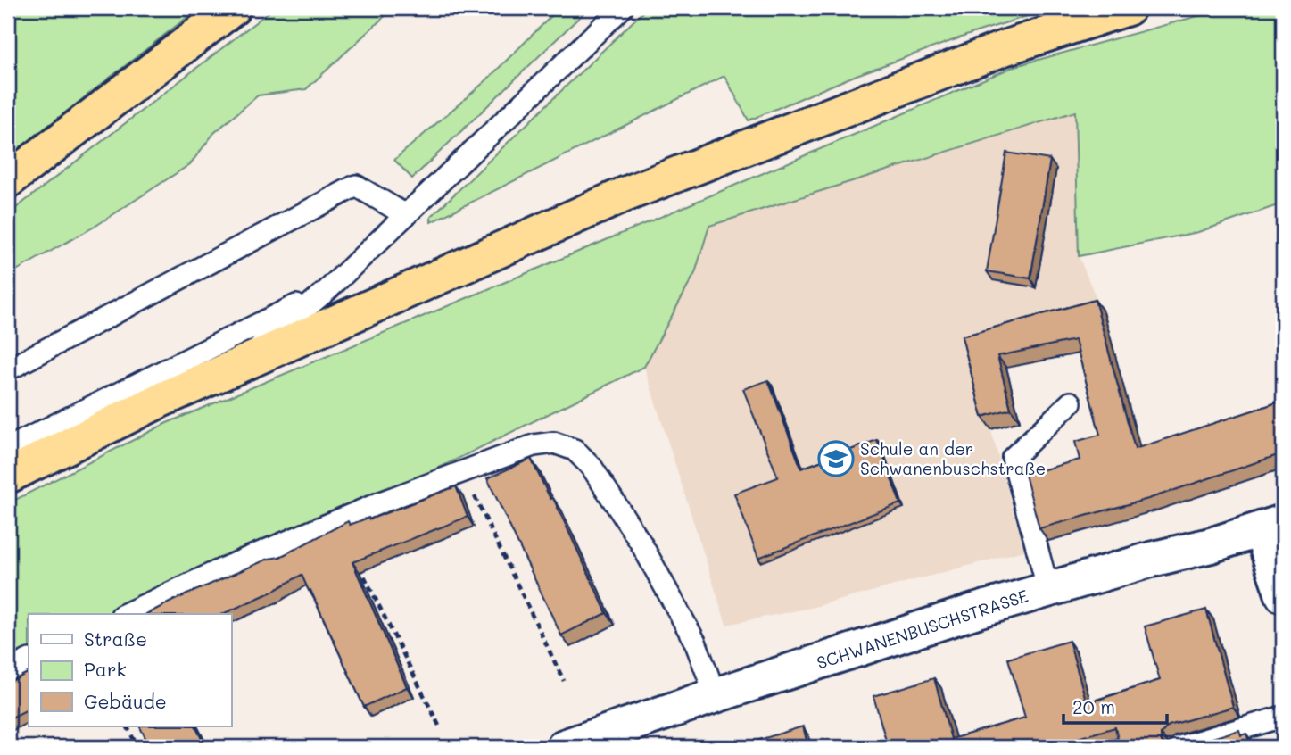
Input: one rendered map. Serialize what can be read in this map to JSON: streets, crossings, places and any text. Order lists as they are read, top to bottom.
{
  "streets": {
    "street": ["SCHWANENBUSCHSTRASSE"]
  },
  "places": {
    "school or university": ["Schule an der Schwanenbuschstraße"]
  },
  "legend": ["Straße", "Park", "Gebäude"],
  "scale_bar": "20 m"
}
